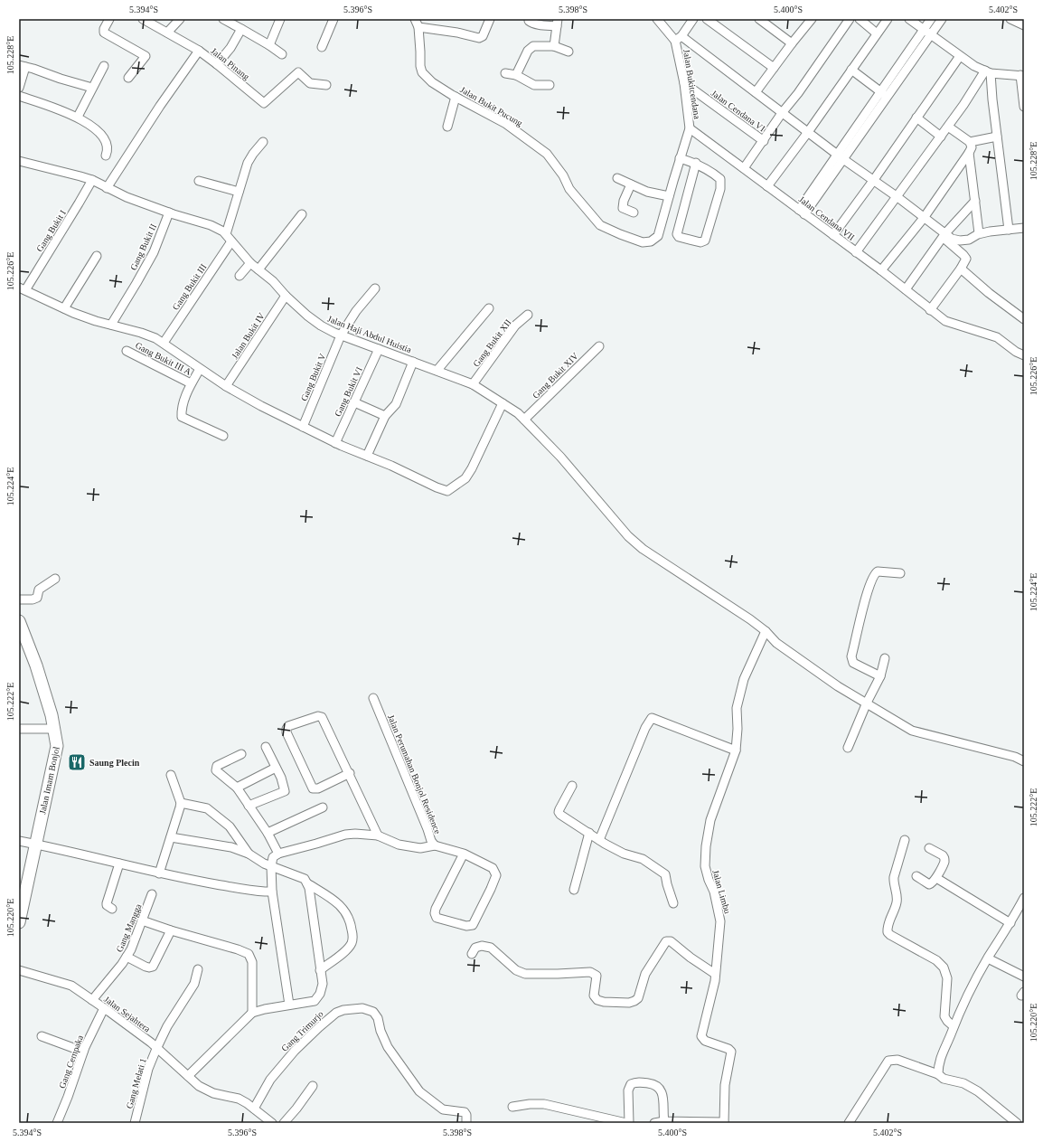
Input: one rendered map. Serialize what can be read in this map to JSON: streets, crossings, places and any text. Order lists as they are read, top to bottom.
{
  "streets": {
    "highway": ["Jalan Imam Bonjol"],
    "street": [
      "Jalan Pinang",
      "Jalan Bukitcendana",
      "Jalan Bukit Pucung",
      "Jalan Cendana VI",
      "Jalan Cendana VII",
      "Gang Bukit I",
      "Gang Bukit II",
      "Gang Bukit III",
      "Jalan Haji Abdul Huistia",
      "Jalan Bukit IV",
      "Gang Bukit XII",
      "Gang Bukit III A",
      "Gang Bukit XIV",
      "Gang Bukit V",
      "Gang Bukit VI",
      "Jalan Perumahan Bonjol Residence",
      "Jalan Limbu",
      "Gang Mangga",
      "Jalan Sejahtera",
      "Gang Trimurjo",
      "Gang Cempaka",
      "Gang Melati 1"
    ]
  },
  "crossings": [
    ["Jalan Bukitcendana", "Jalan Bukit Pucung"],
    ["Jalan Bukitcendana", "Jalan Cendana VI"],
    ["Jalan Bukitcendana", "Jalan Cendana VII"],
    ["Gang Bukit I", "Jalan Haji Abdul Huistia"],
    ["Gang Bukit II", "Jalan Haji Abdul Huistia"],
    ["Gang Bukit III", "Jalan Haji Abdul Huistia"],
    ["Jalan Haji Abdul Huistia", "Jalan Bukit IV"],
    ["Jalan Haji Abdul Huistia", "Gang Bukit XII"],
    ["Jalan Haji Abdul Huistia", "Gang Bukit XIV"],
    ["Jalan Haji Abdul Huistia", "Gang Bukit V"],
    ["Jalan Haji Abdul Huistia", "Gang Bukit VI"],
    ["Jalan Haji Abdul Huistia", "Jalan Limbu"],
    ["Gang Mangga", "Jalan Sejahtera"],
    ["Jalan Sejahtera", "Gang Trimurjo"],
    ["Jalan Sejahtera", "Gang Cempaka"],
    ["Jalan Sejahtera", "Gang Melati 1"]
  ],
  "places": {
    "restaurant": ["Saung Plecin"]
  },
  "coordinates": [
    "5.394°S",
    "5.396°S",
    "5.398°S",
    "5.400°S",
    "5.402°S",
    "105.228°E",
    "105.226°E",
    "105.224°E",
    "105.222°E",
    "105.220°E"
  ]
}
